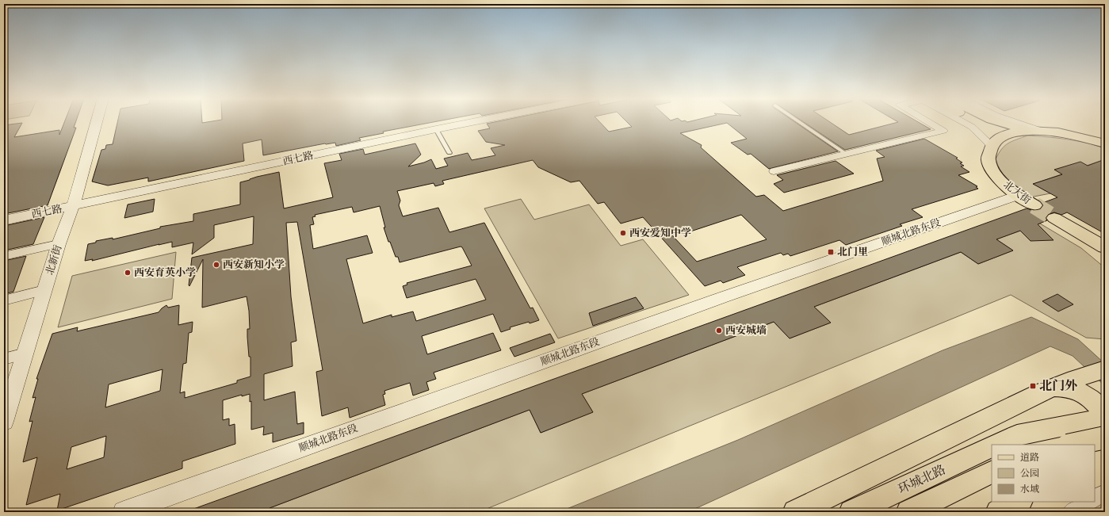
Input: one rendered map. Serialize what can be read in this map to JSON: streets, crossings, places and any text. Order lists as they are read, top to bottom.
{
  "streets": {
    "main road": ["北大街", "环城北路"],
    "street": ["西七路", "顺城北路东段", "北新街"]
  },
  "crossings": [
    ["西七路", "北新街"],
    ["北大街", "顺城北路东段"]
  ],
  "places": {
    "other": [
      "西安爱知中学",
      "西安新知小学",
      "西安育英小学",
      "西安城墙"
    ],
    "transit": ["北门里", "北门外"]
  },
  "legend": ["道路", "公园", "水域"]
}
